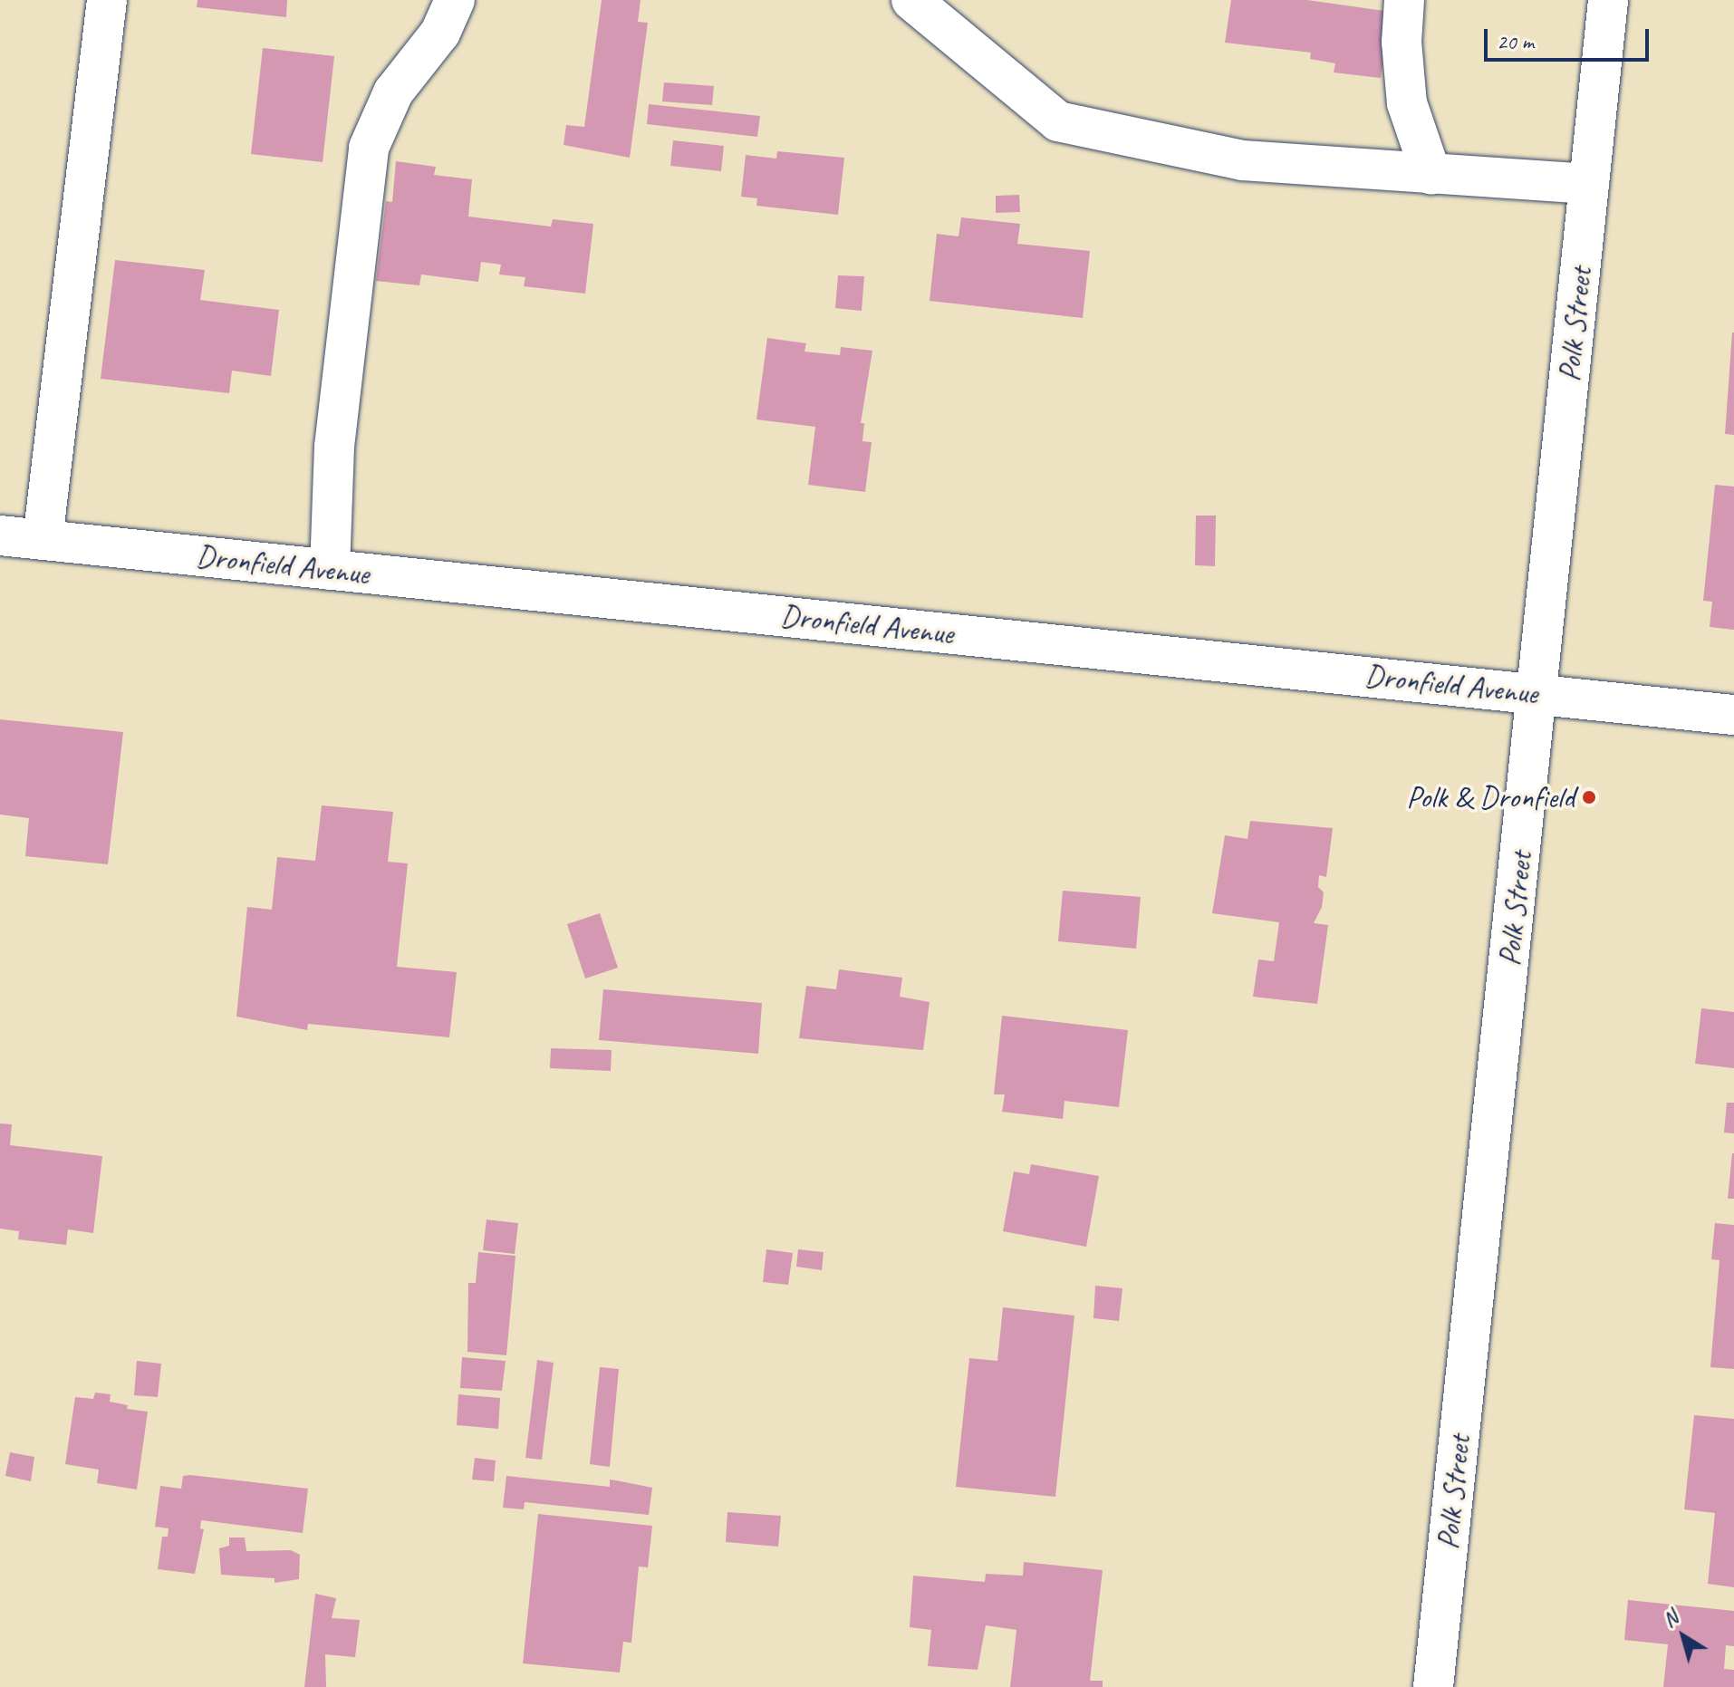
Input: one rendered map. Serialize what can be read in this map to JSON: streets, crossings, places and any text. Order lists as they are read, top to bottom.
{
  "streets": {
    "street": ["Polk Street", "Dronfield Avenue"]
  },
  "crossings": [
    ["Polk Street", "Dronfield Avenue"]
  ],
  "places": ["Polk & Dronfield"],
  "scale_bar": "20 m",
  "north": "top left"
}
